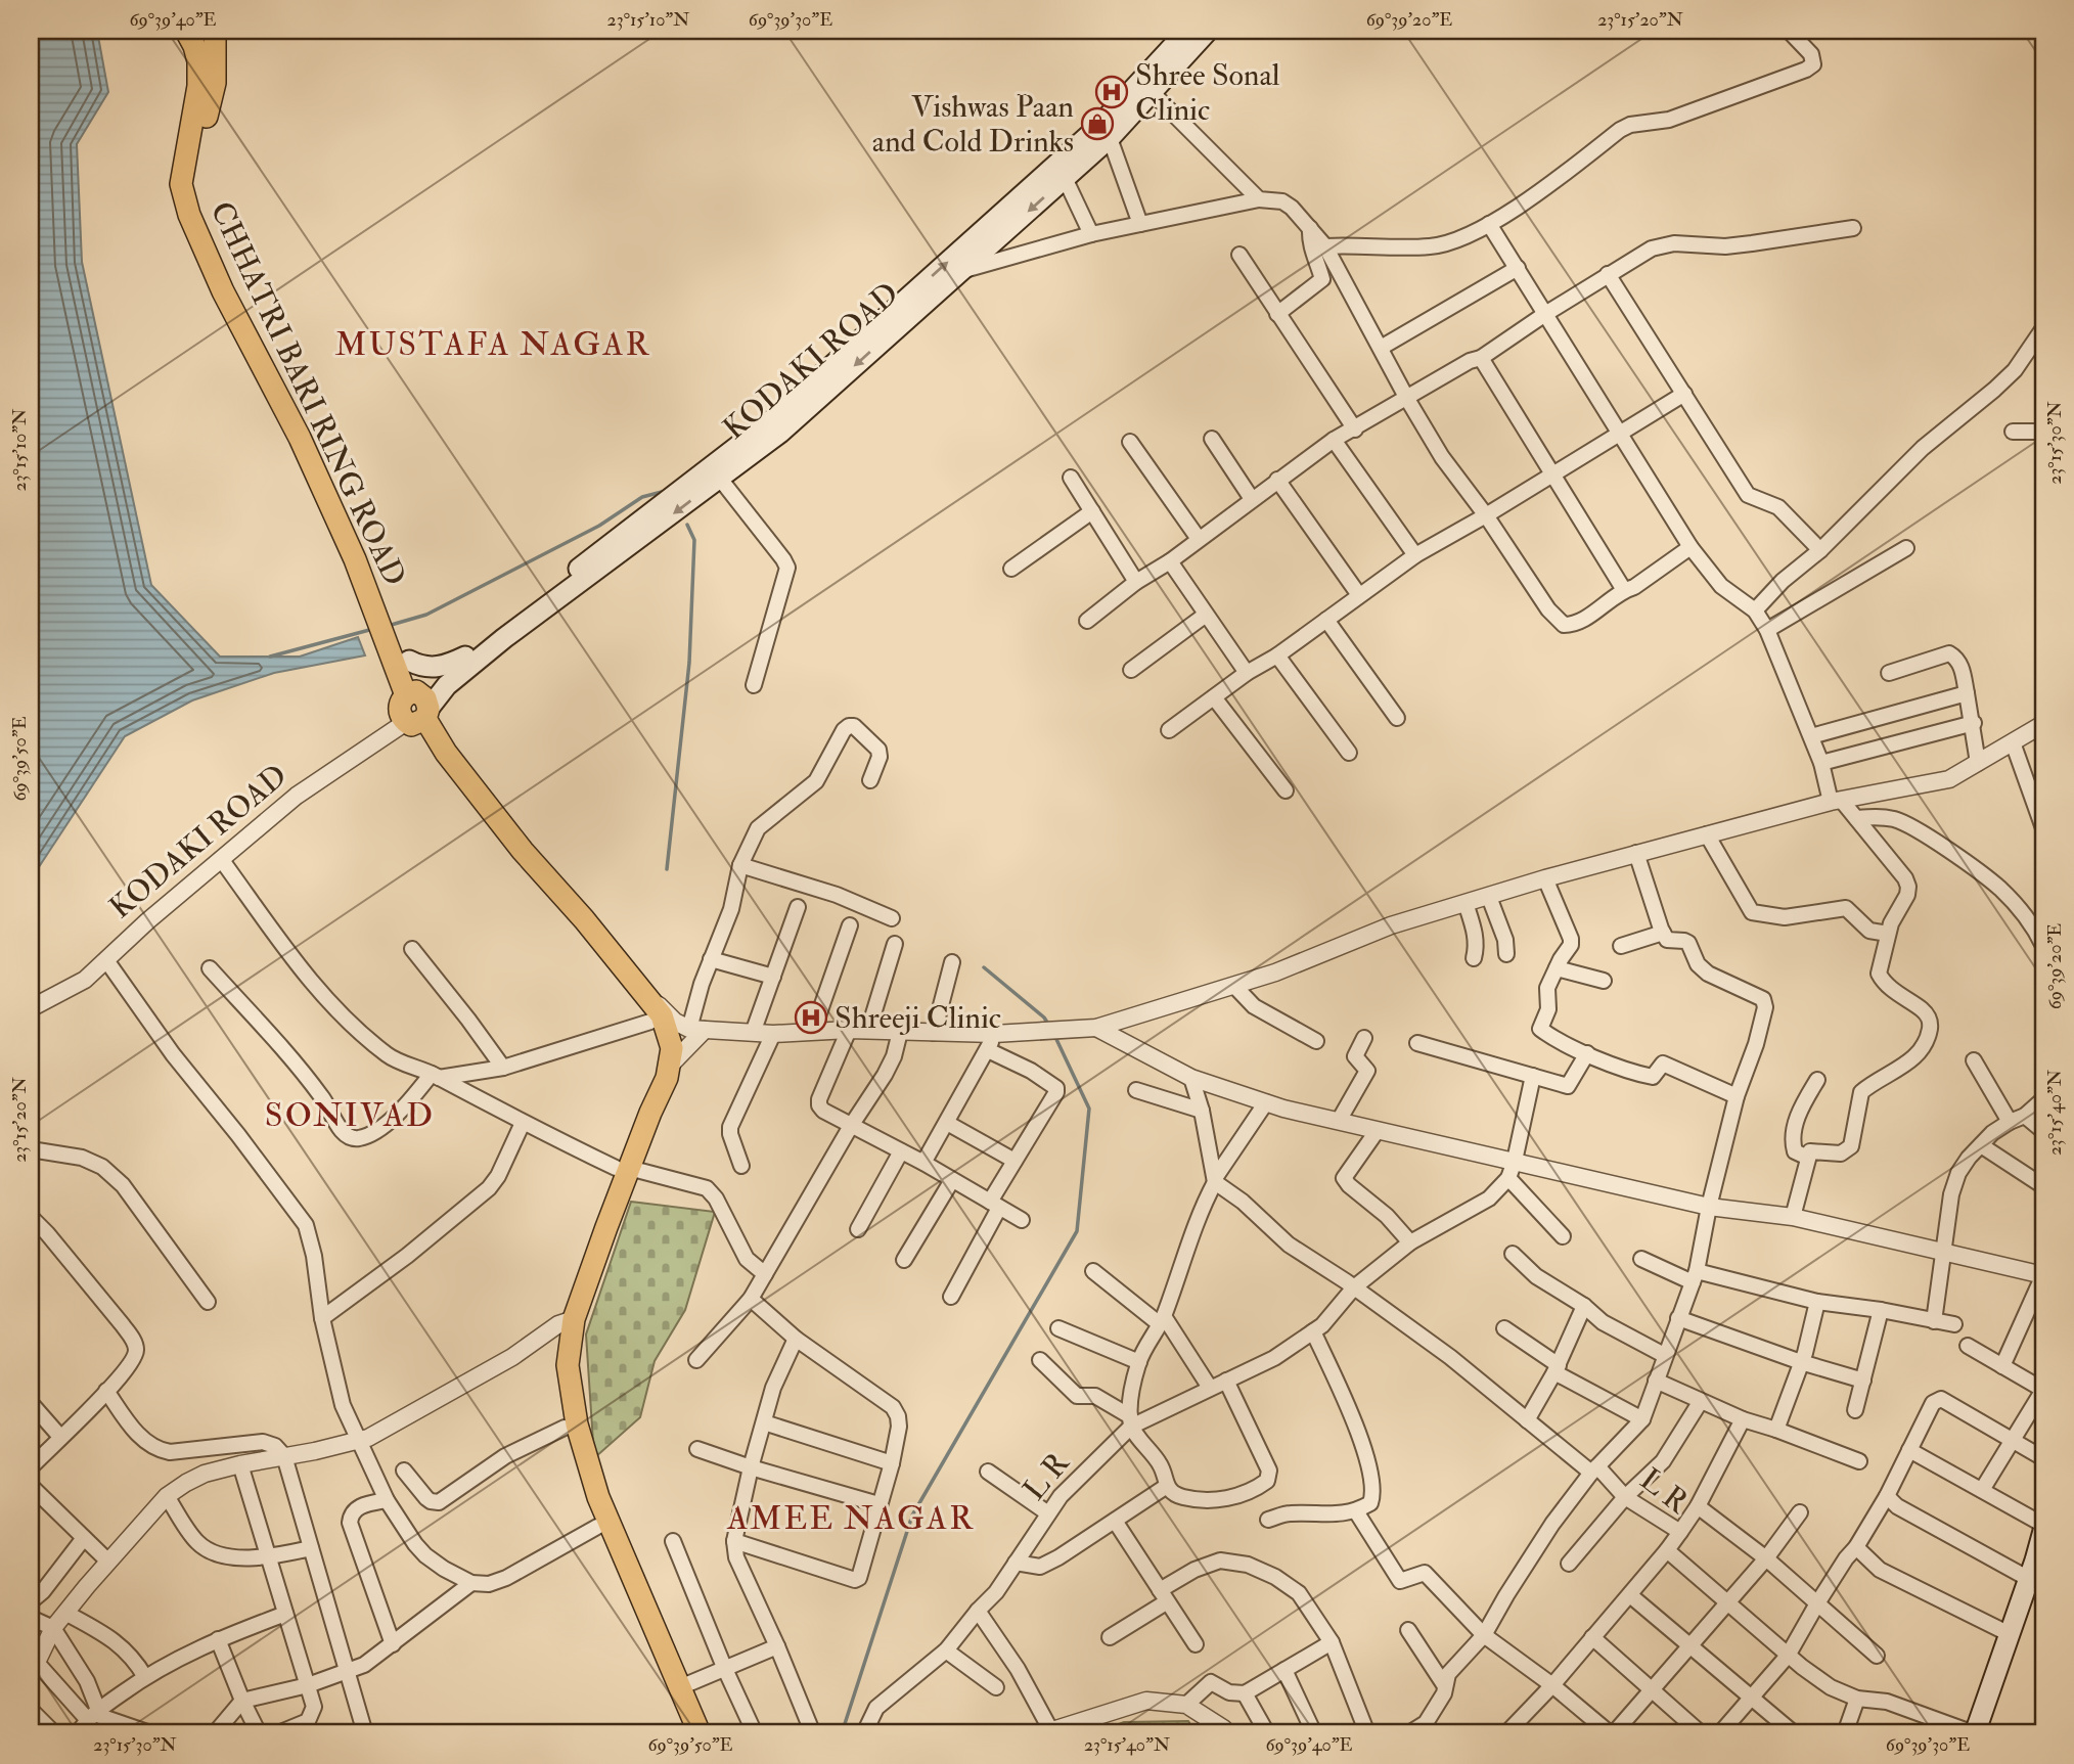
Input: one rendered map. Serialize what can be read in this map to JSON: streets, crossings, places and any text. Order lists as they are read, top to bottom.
{
  "streets": {
    "main road": ["KODAKI ROAD", "CHHATRI BARI RING ROAD"],
    "street": ["L R"]
  },
  "crossings": [
    ["KODAKI ROAD", "CHHATRI BARI RING ROAD"]
  ],
  "districts": ["MUSTAFA NAGAR", "SONIVAD", "AMEE NAGAR"],
  "places": {
    "hospital": ["Shree Sonal Clinic", "Shreeji Clinic"],
    "shop": ["Vishwas Paan and Cold Drinks"]
  },
  "coordinates": [
    "69°39'40\"E",
    "23°15'10\"N",
    "69°39'30\"E",
    "69°39'20\"E",
    "23°15'20\"N",
    "23°15'30\"N",
    "69°39'50\"E",
    "23°15'40\"N"
  ]
}
